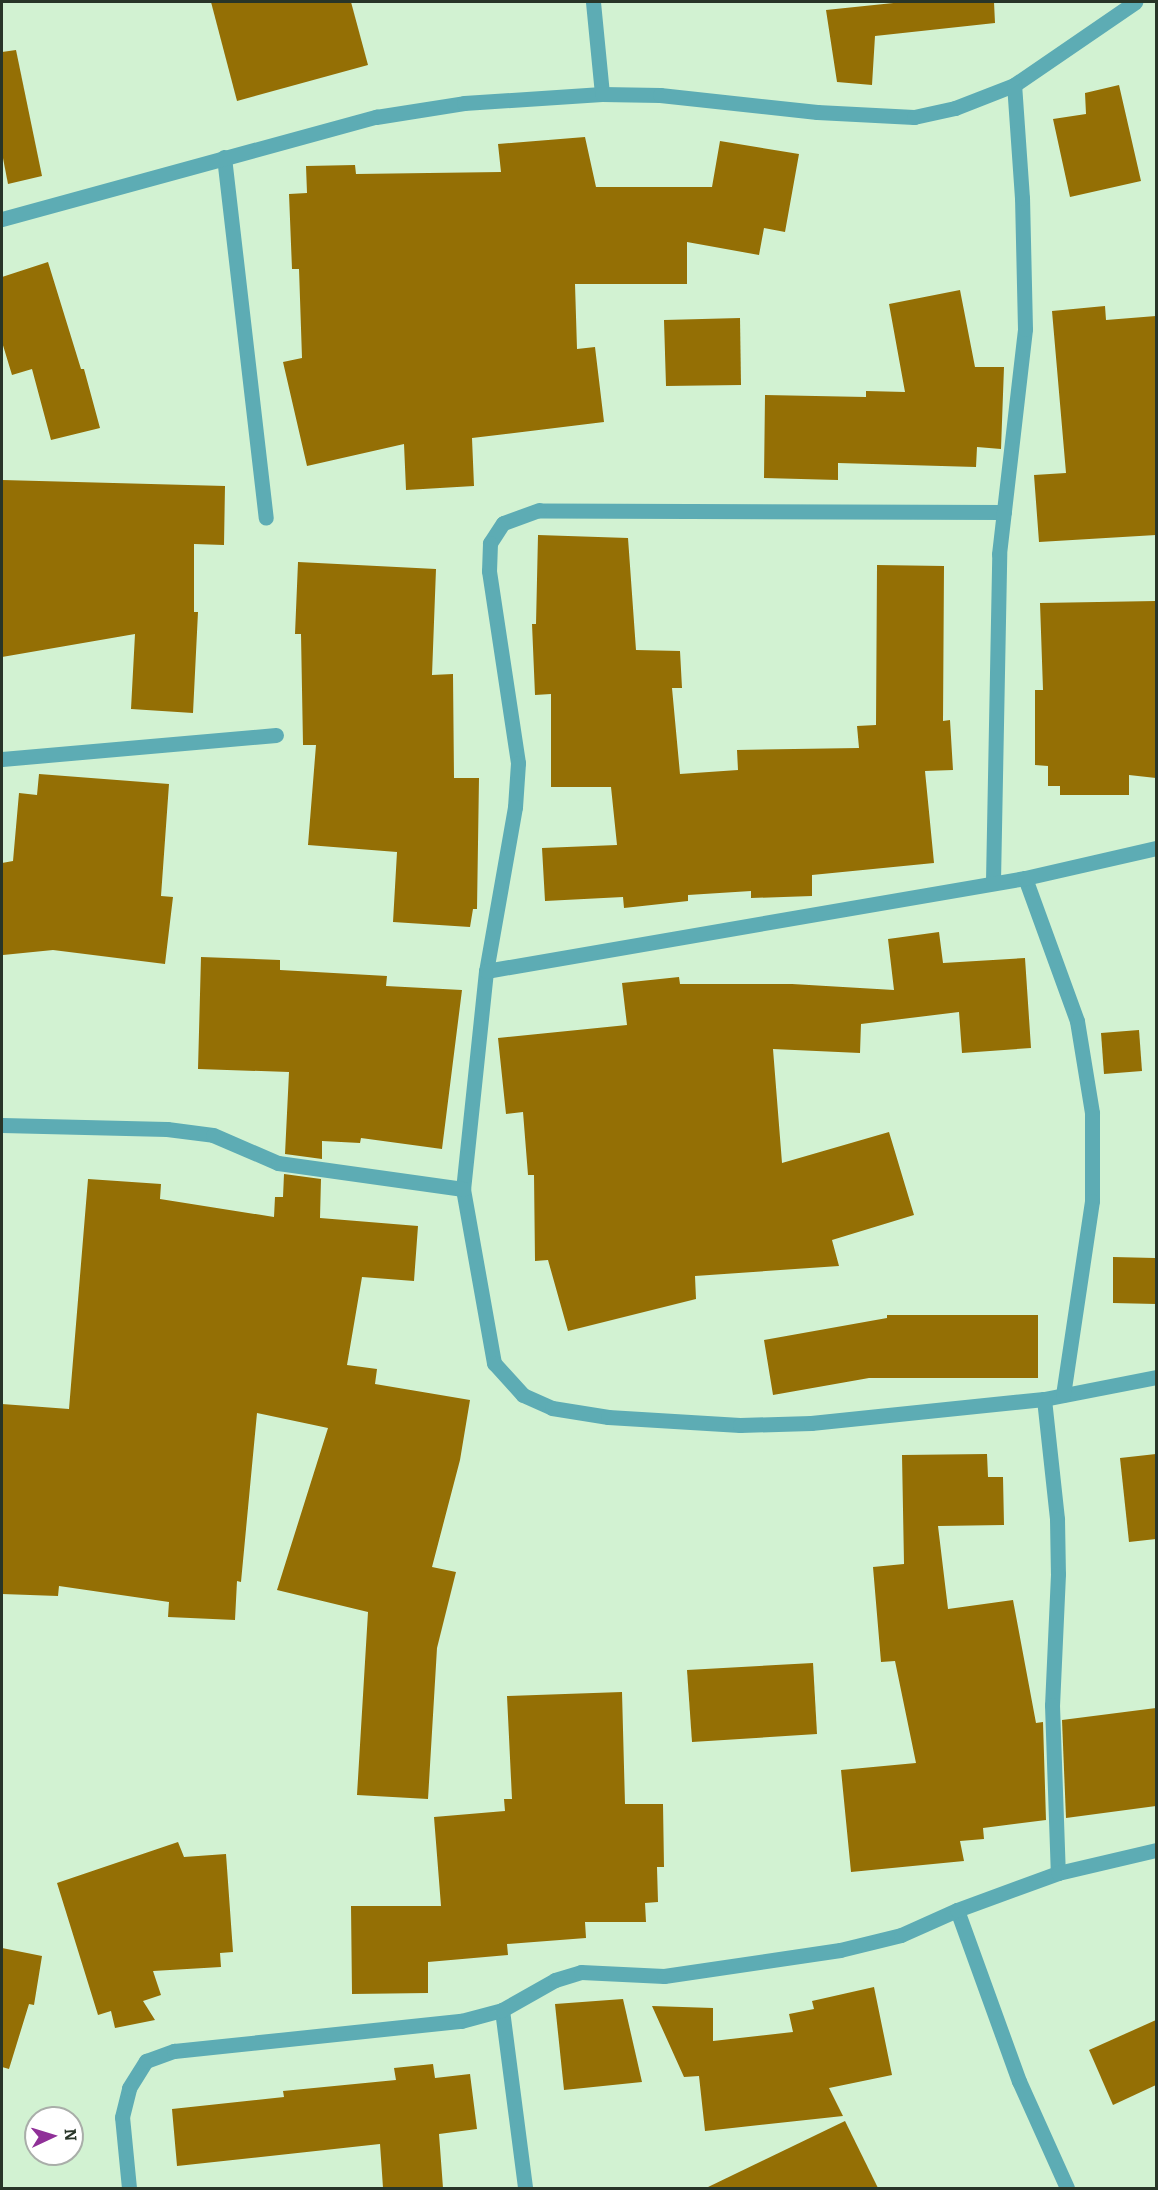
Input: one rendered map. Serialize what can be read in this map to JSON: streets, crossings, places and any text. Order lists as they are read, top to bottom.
{
  "north": "right"
}
